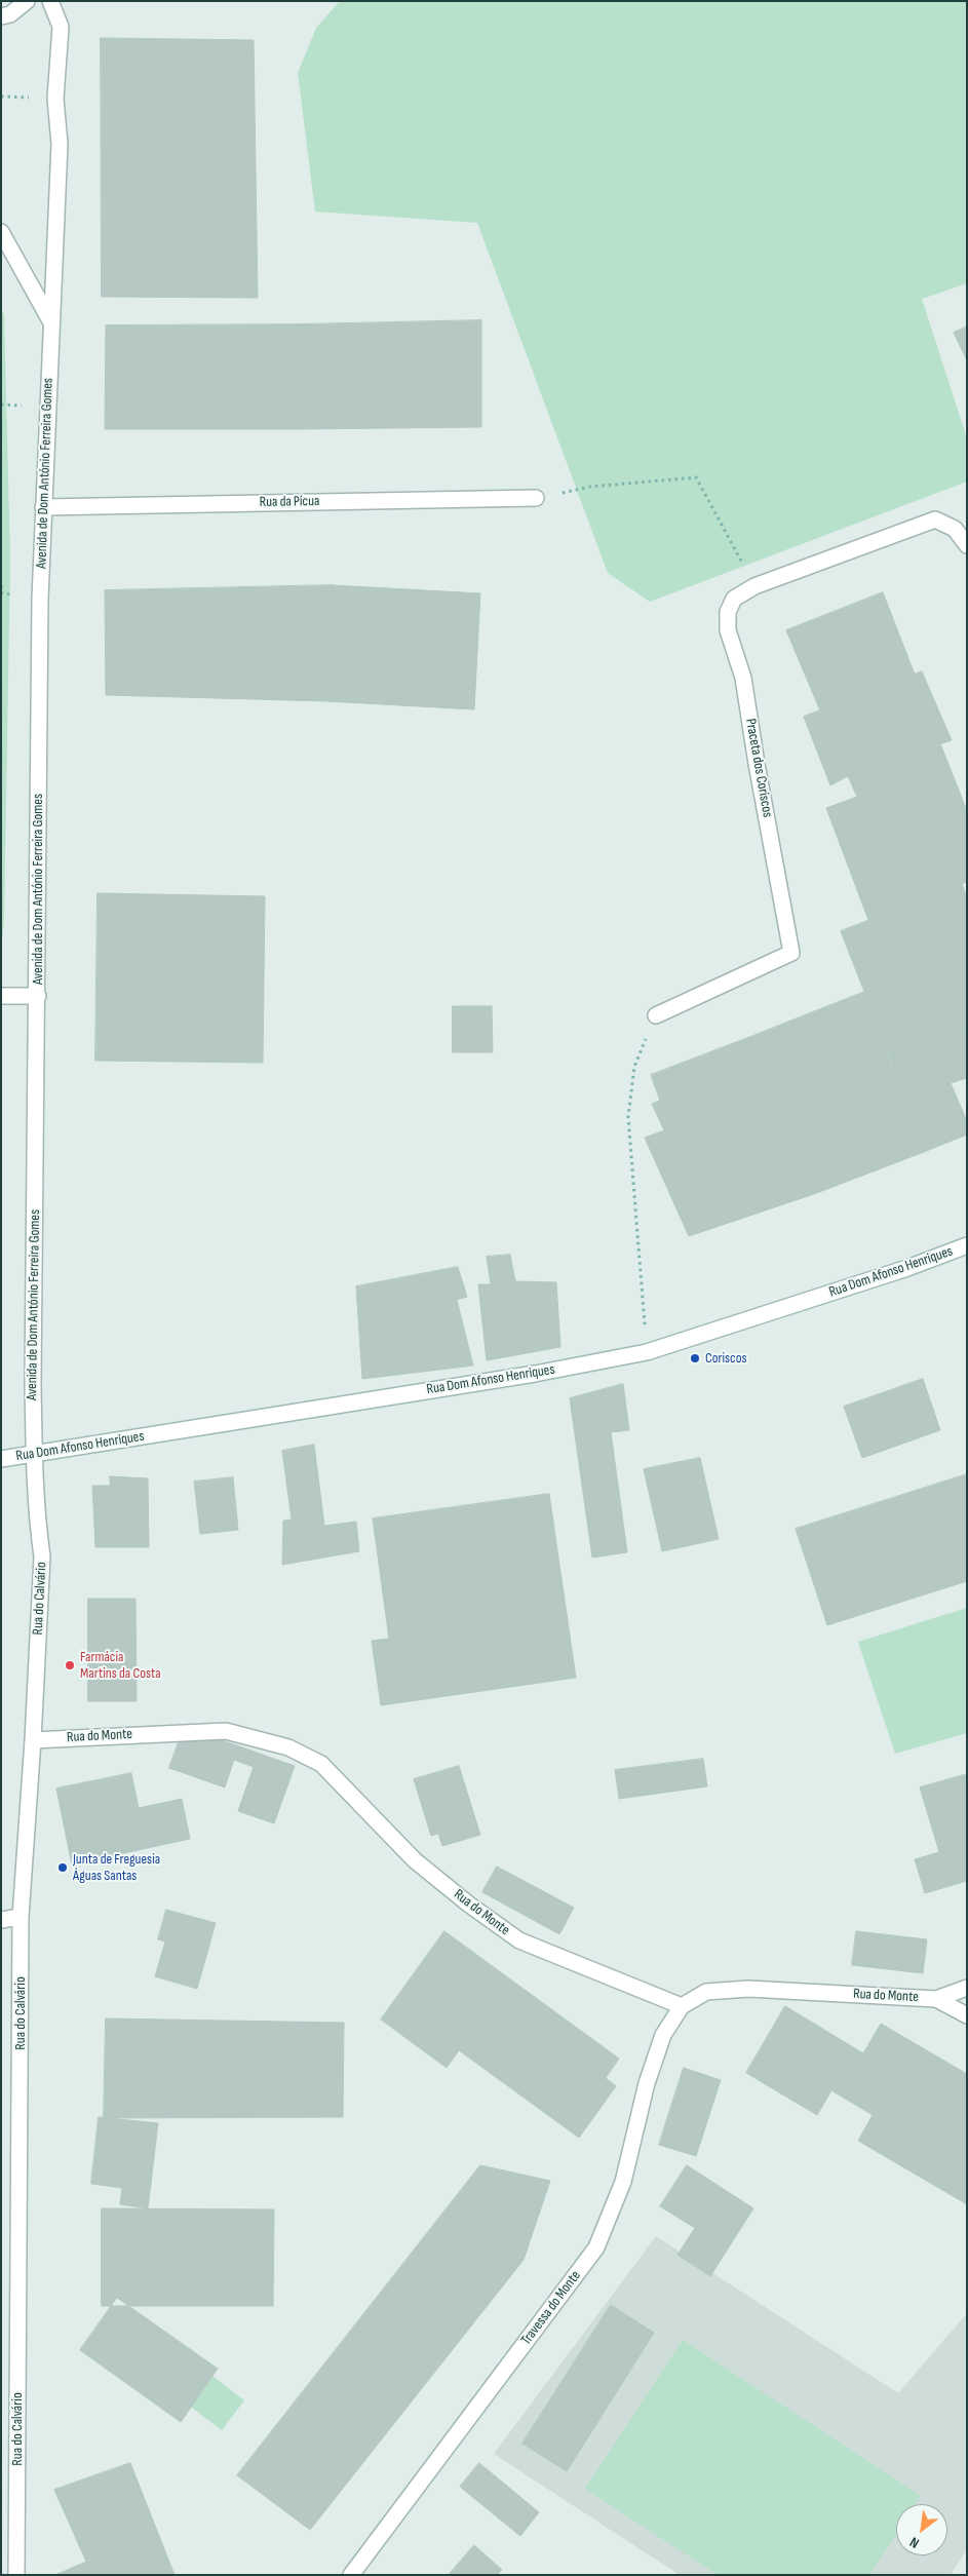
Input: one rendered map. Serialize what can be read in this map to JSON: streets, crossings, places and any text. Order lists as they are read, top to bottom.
{
  "streets": {
    "street": [
      "Avenida de Dom António Ferreira Gomes",
      "Rua da Pícua",
      "Praceta dos Coriscos",
      "Rua Dom Afonso Henriques",
      "Rua do Calvário",
      "Rua do Monte",
      "Travessa do Monte"
    ]
  },
  "crossings": [
    ["Avenida de Dom António Ferreira Gomes", "Rua da Pícua"],
    ["Avenida de Dom António Ferreira Gomes", "Rua Dom Afonso Henriques"],
    ["Avenida de Dom António Ferreira Gomes", "Rua do Calvário"],
    ["Rua Dom Afonso Henriques", "Rua do Calvário"],
    ["Rua do Calvário", "Rua do Monte"],
    ["Rua do Monte", "Travessa do Monte"]
  ],
  "places": ["Coriscos", "Farmácia Martins da Costa", "Junta de Freguesia Águas Santas"],
  "north": "bottom left"
}
